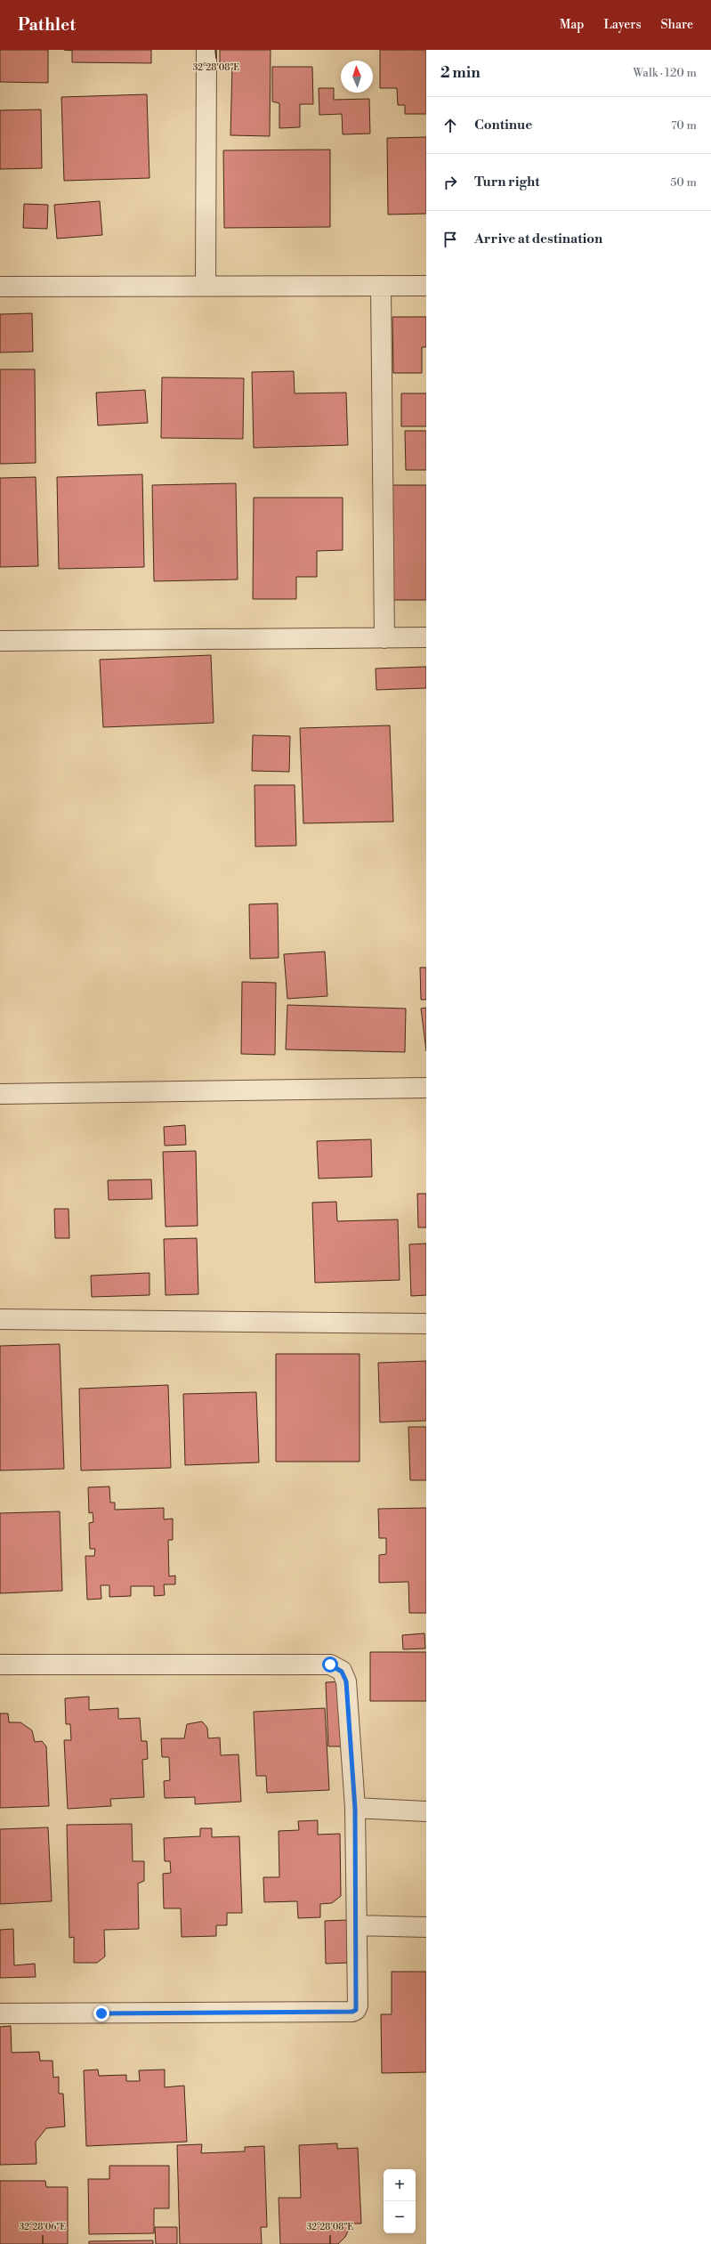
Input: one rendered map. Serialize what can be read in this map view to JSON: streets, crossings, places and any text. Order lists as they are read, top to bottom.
{
  "north": "top",
  "page": {
    "header": "Pathlet",
    "nav": ["Map", "Layers", "Share"],
    "heading": ["2 min", "Walk · 120 m"],
    "list": [
      ["Continue", "70 m"],
      ["Turn right", "50 m"],
      "Arrive at destination"
    ],
    "map_buttons": ["+", "−"]
  },
  "coordinates": ["32°28'08\"E", "32°28'06\"E"]
}
